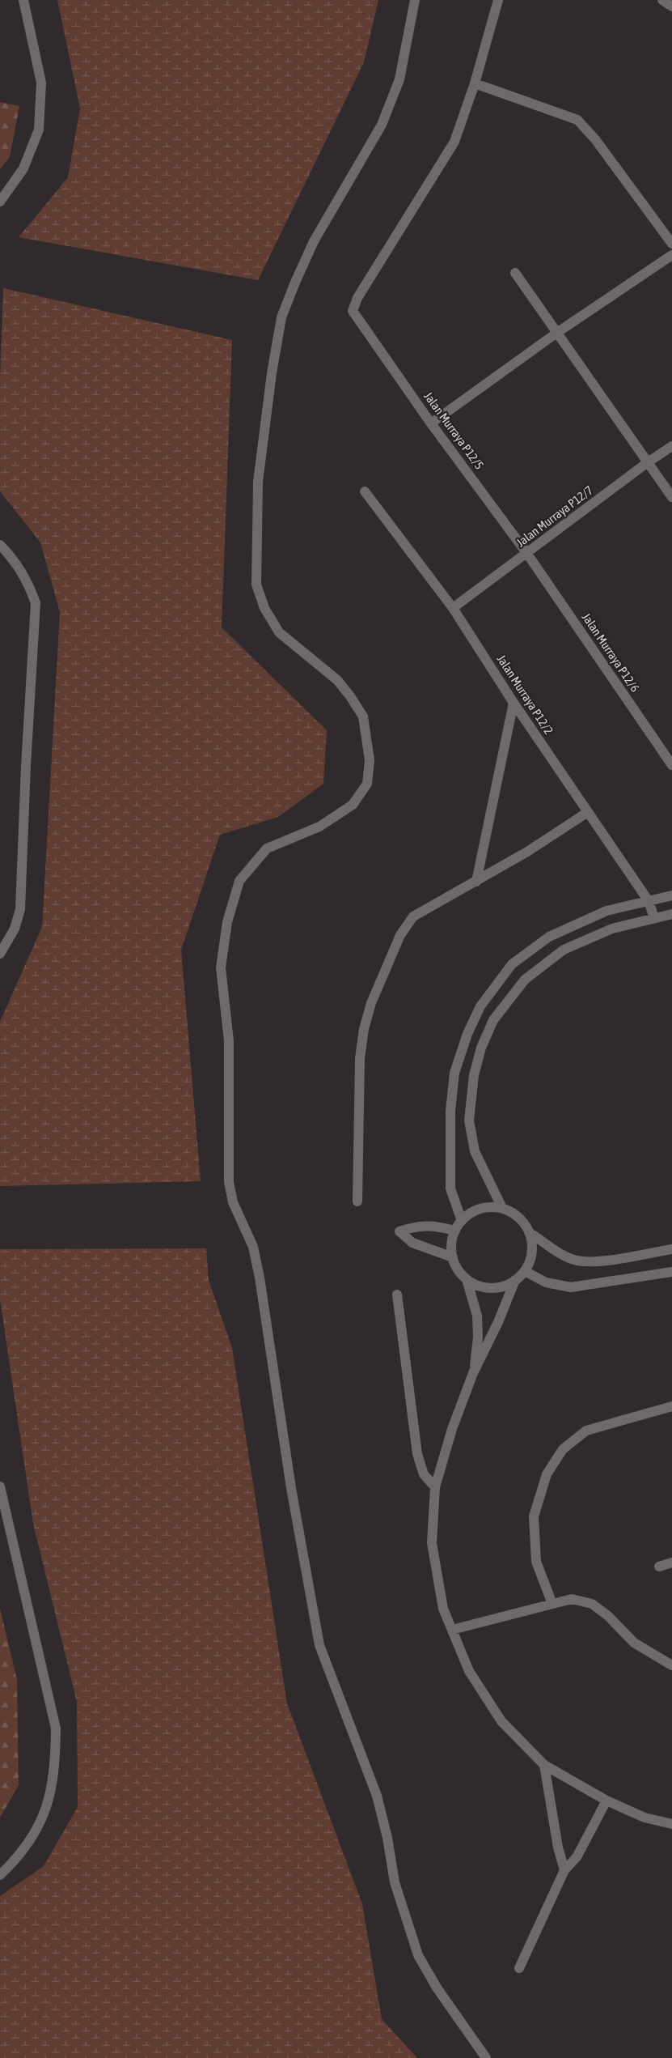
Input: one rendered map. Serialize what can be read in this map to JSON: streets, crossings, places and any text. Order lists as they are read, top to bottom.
{
  "streets": {
    "street": [
      "Jalan Murraya P12/5",
      "Jalan Murraya P12/7",
      "Jalan Murraya P12/6",
      "Jalan Murraya P12/2"
    ]
  },
  "crossings": [
    ["Jalan Murraya P12/5", "Jalan Murraya P12/7"],
    ["Jalan Murraya P12/5", "Jalan Murraya P12/6"],
    ["Jalan Murraya P12/7", "Jalan Murraya P12/6"],
    ["Jalan Murraya P12/7", "Jalan Murraya P12/2"]
  ]
}
